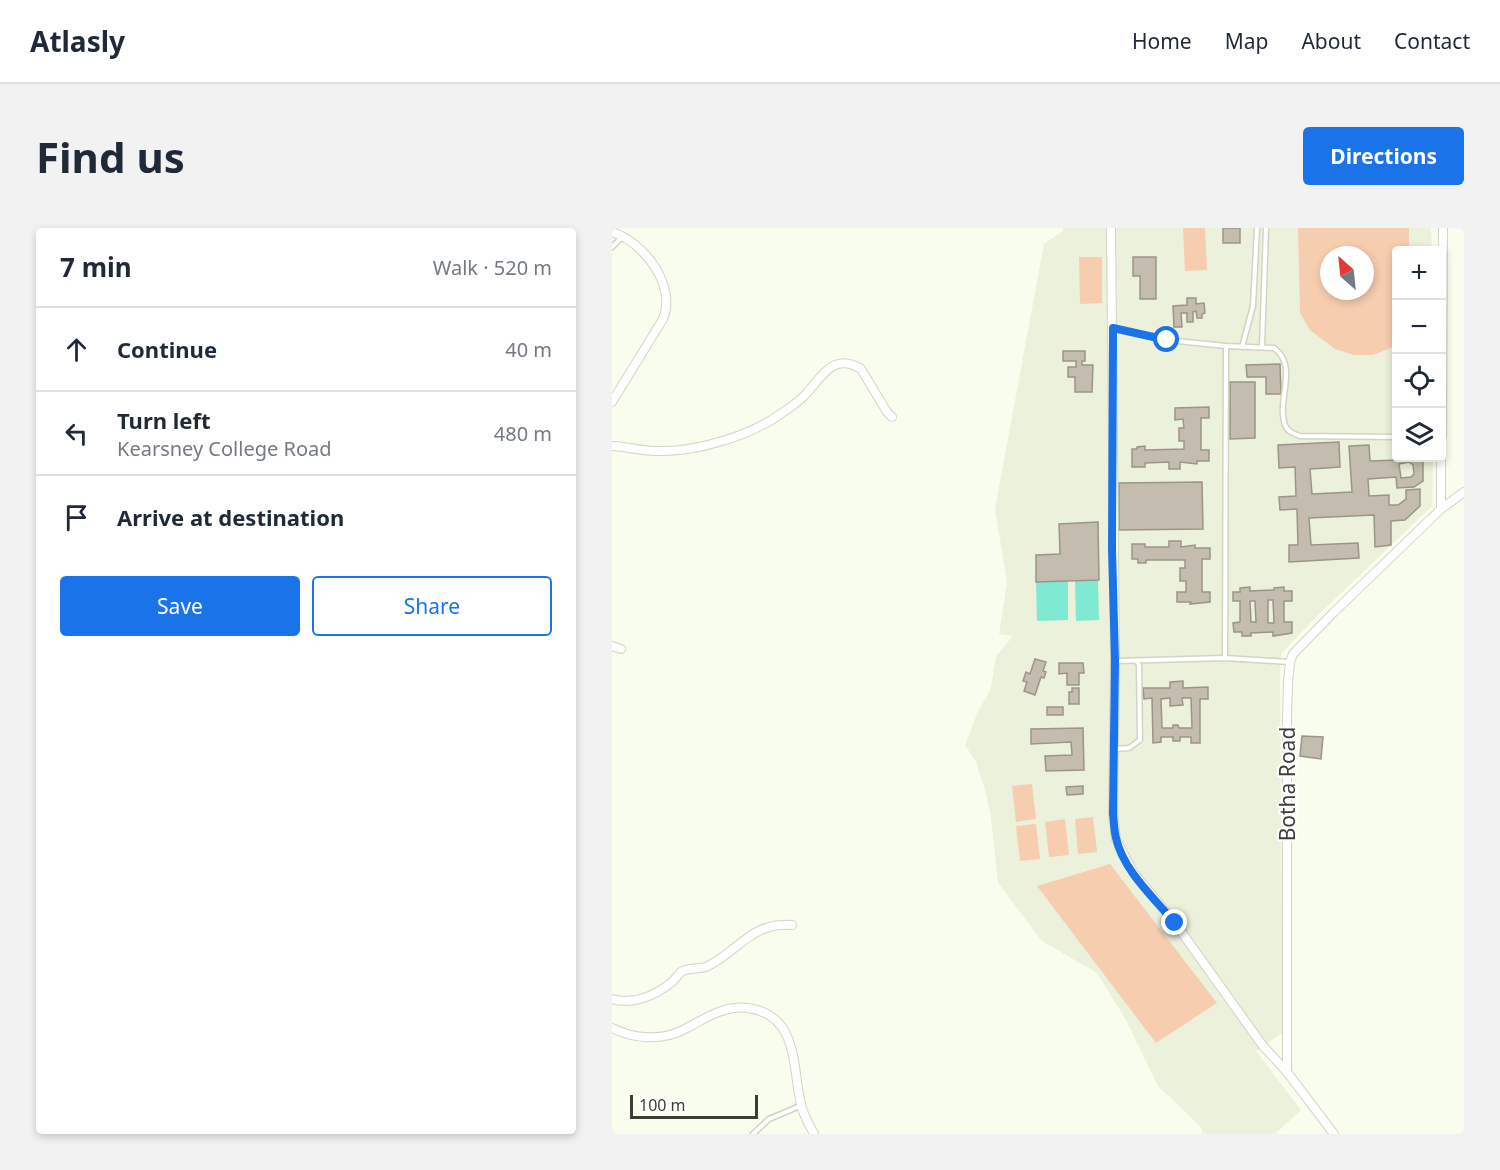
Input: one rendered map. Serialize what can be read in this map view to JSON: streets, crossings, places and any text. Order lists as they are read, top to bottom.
{
  "streets": {
    "street": ["Botha Road"]
  },
  "scale_bar": "100 m",
  "north": "top left",
  "page": {
    "header": "Atlasly",
    "nav": [
      "Home",
      "Map",
      "About",
      "Contact"
    ],
    "buttons": [
      "Directions",
      ["Save", "Share"]
    ],
    "title": "Find us",
    "heading": ["7 min", "Walk · 520 m"],
    "map_buttons": ["+", "−"],
    "list": [
      ["Continue", "40 m"],
      ["Turn left", "Kearsney College Road", "480 m"],
      "Arrive at destination"
    ],
    "scale": "100 m"
  }
}
